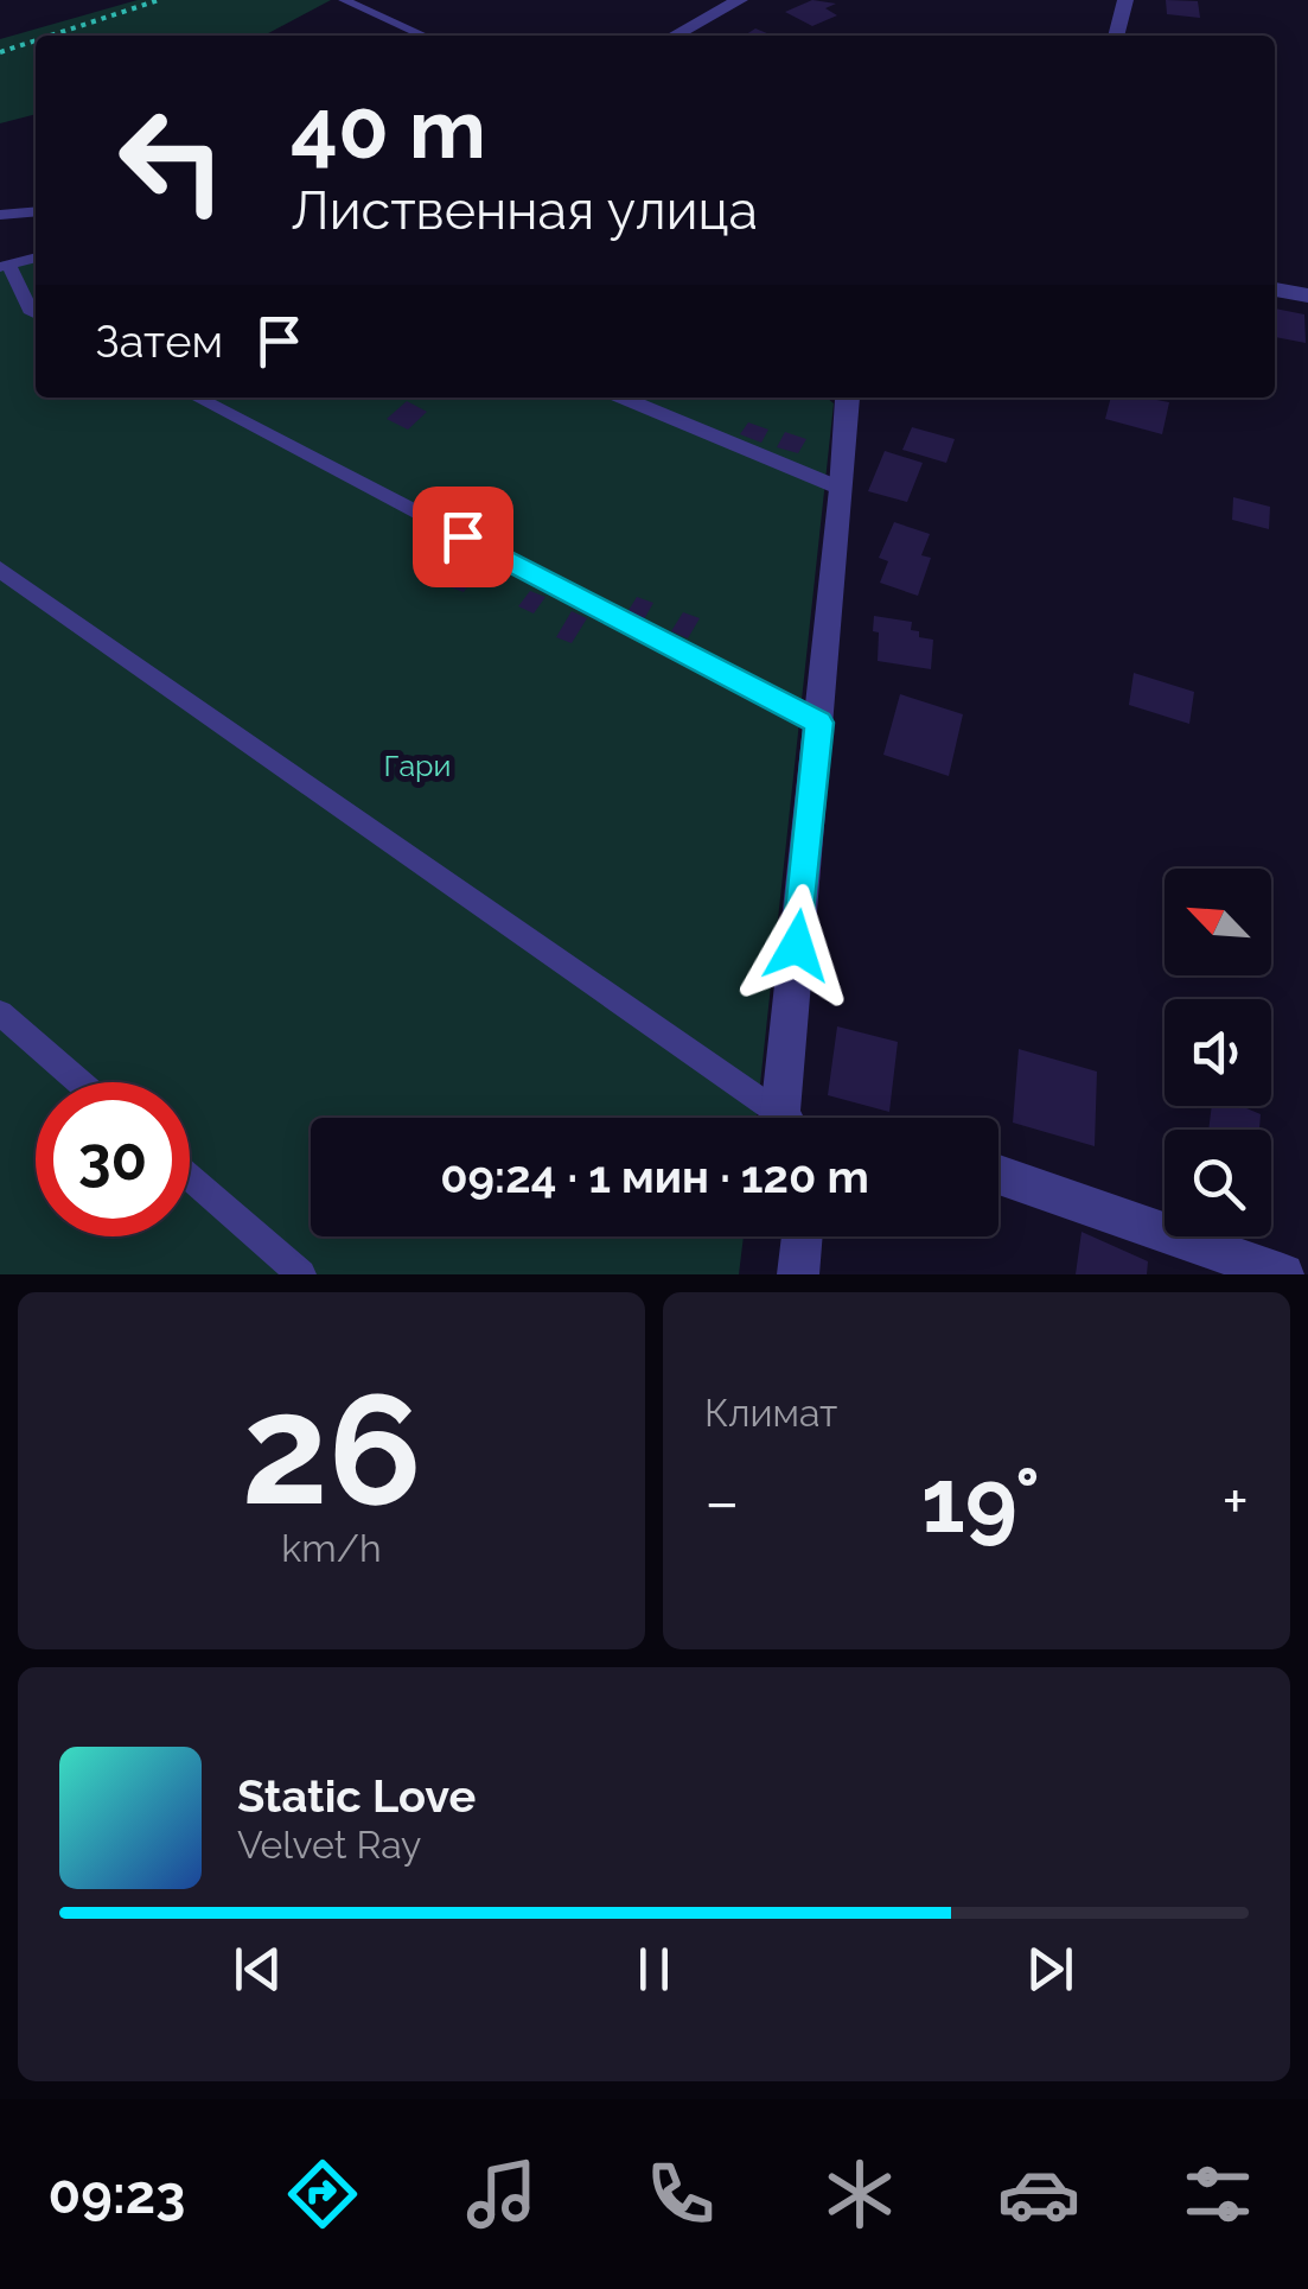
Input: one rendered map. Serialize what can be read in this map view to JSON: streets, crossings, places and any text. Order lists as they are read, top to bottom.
{
  "parks": ["Гари"],
  "north": "top left",
  "page": {
    "turn": ["40 m", "Лиственная улица"],
    "then": "Затем",
    "limit": "30",
    "trip": "09:24 · 1 мин · 120 m",
    "tile": [
      ["26", "km/h"],
      "Климат"
    ],
    "heat": ["−", "19°", "+"],
    "song": ["Static Love", "Velvet Ray"],
    "tabs": "09:23"
  }
}
